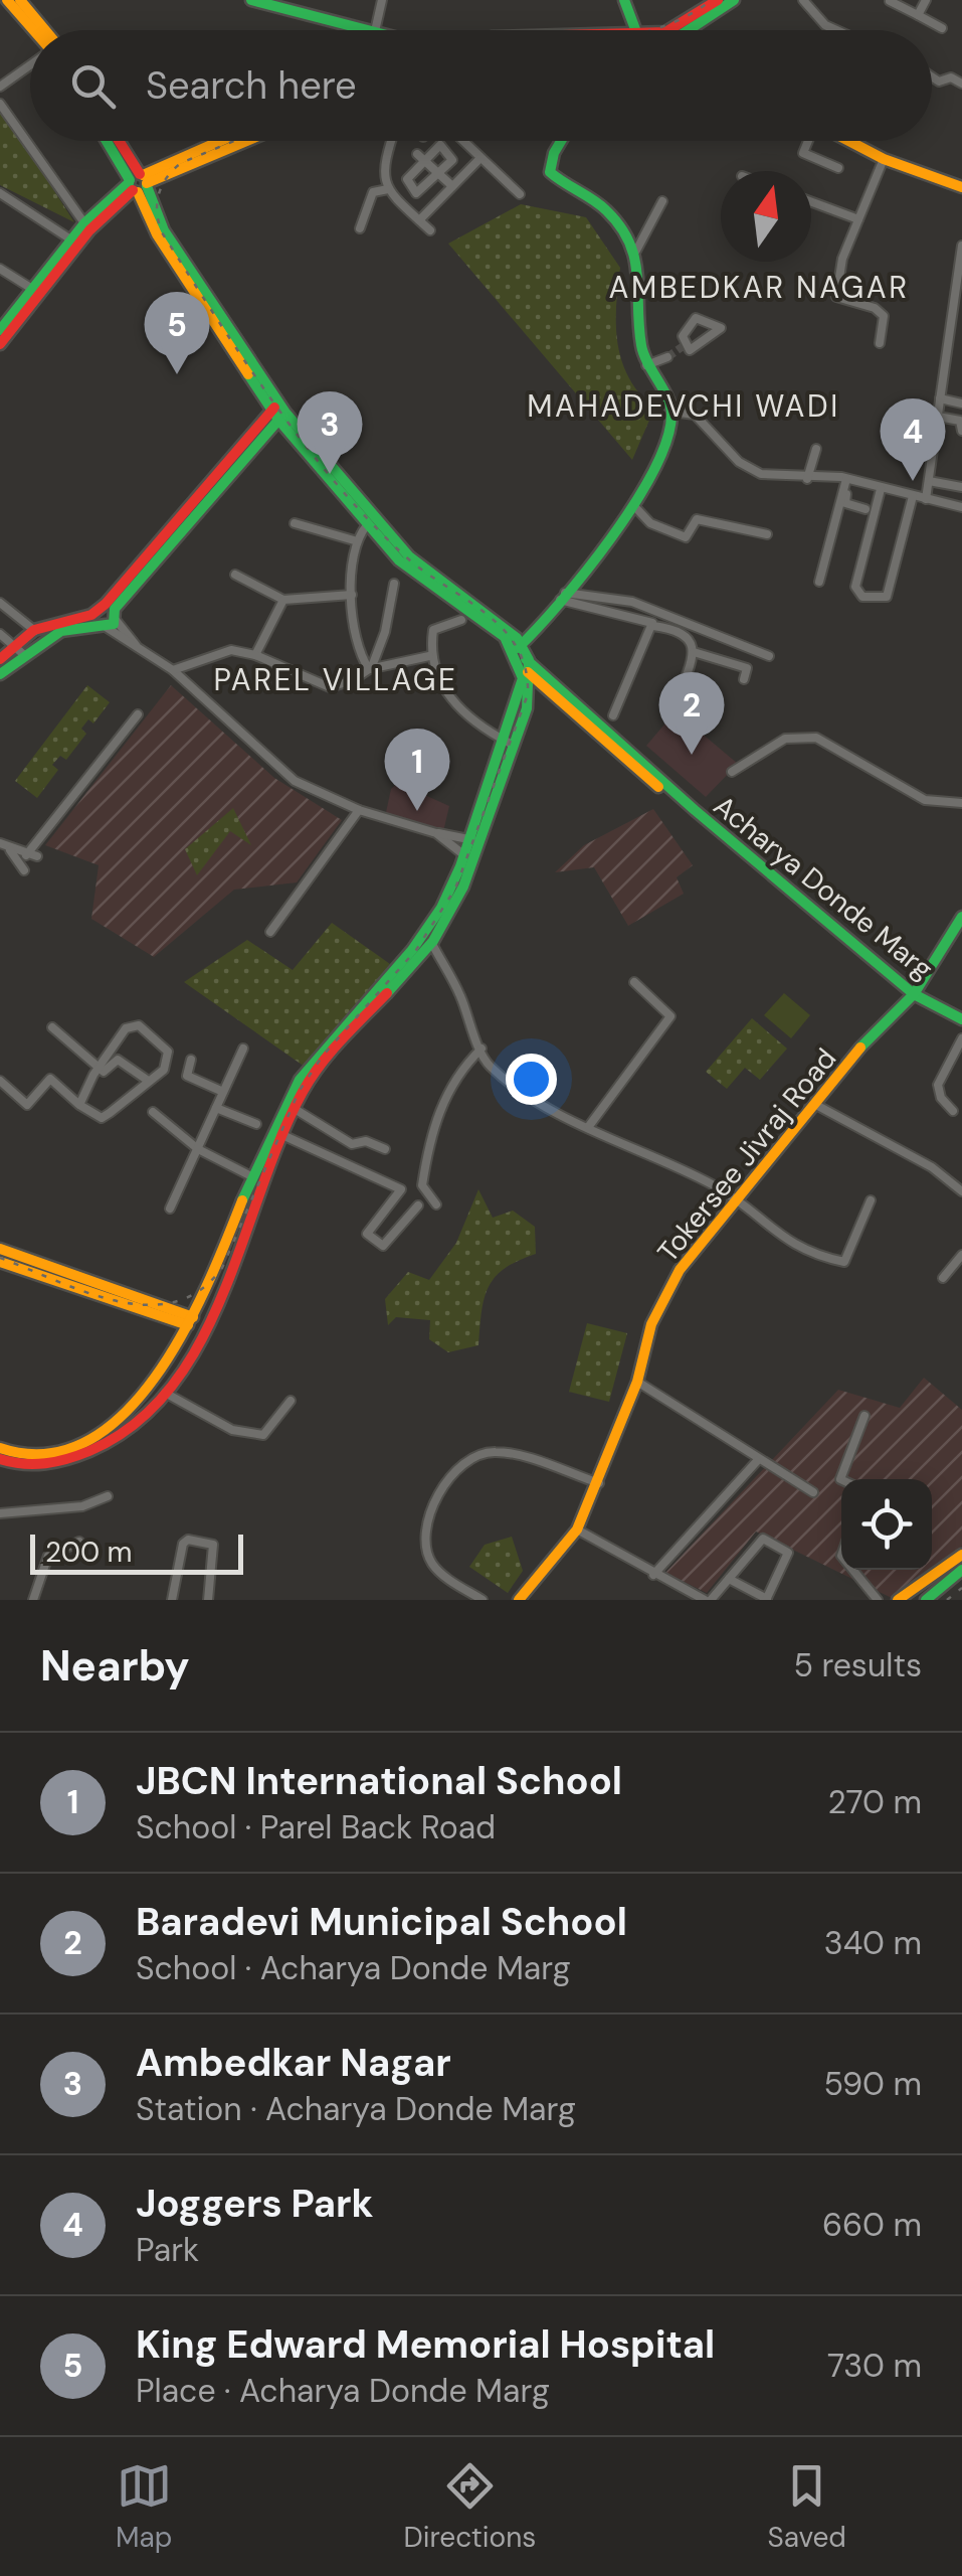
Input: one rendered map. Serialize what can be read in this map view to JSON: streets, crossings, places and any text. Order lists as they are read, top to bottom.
{
  "streets": {
    "street": ["Acharya Donde Marg", "Tokersee Jivraj Road"]
  },
  "crossings": [
    ["Acharya Donde Marg", "Tokersee Jivraj Road"]
  ],
  "districts": ["AMBEDKAR NAGAR", "MAHADEVCHI WADI", "PAREL VILLAGE"],
  "scale_bar": "200 m",
  "north": "top",
  "page": {
    "search": "Search here",
    "pins": [
      "5",
      "3",
      "4",
      "2",
      "1"
    ],
    "scale": "200 m",
    "heading": ["Nearby", "5 results"],
    "list": [
      {
        "mark": "1",
        "name": "JBCN International School",
        "note": "School · Parel Back Road",
        "value": "270 m"
      },
      {
        "mark": "2",
        "name": "Baradevi Municipal School",
        "note": "School · Acharya Donde Marg",
        "value": "340 m"
      },
      {
        "mark": "3",
        "name": "Ambedkar Nagar",
        "note": "Station · Acharya Donde Marg",
        "value": "590 m"
      },
      {
        "mark": "4",
        "name": "Joggers Park",
        "note": "Park",
        "value": "660 m"
      },
      {
        "mark": "5",
        "name": "King Edward Memorial Hospital",
        "note": "Place · Acharya Donde Marg",
        "value": "730 m"
      }
    ],
    "nav": ["Map", "Directions", "Saved"]
  }
}
